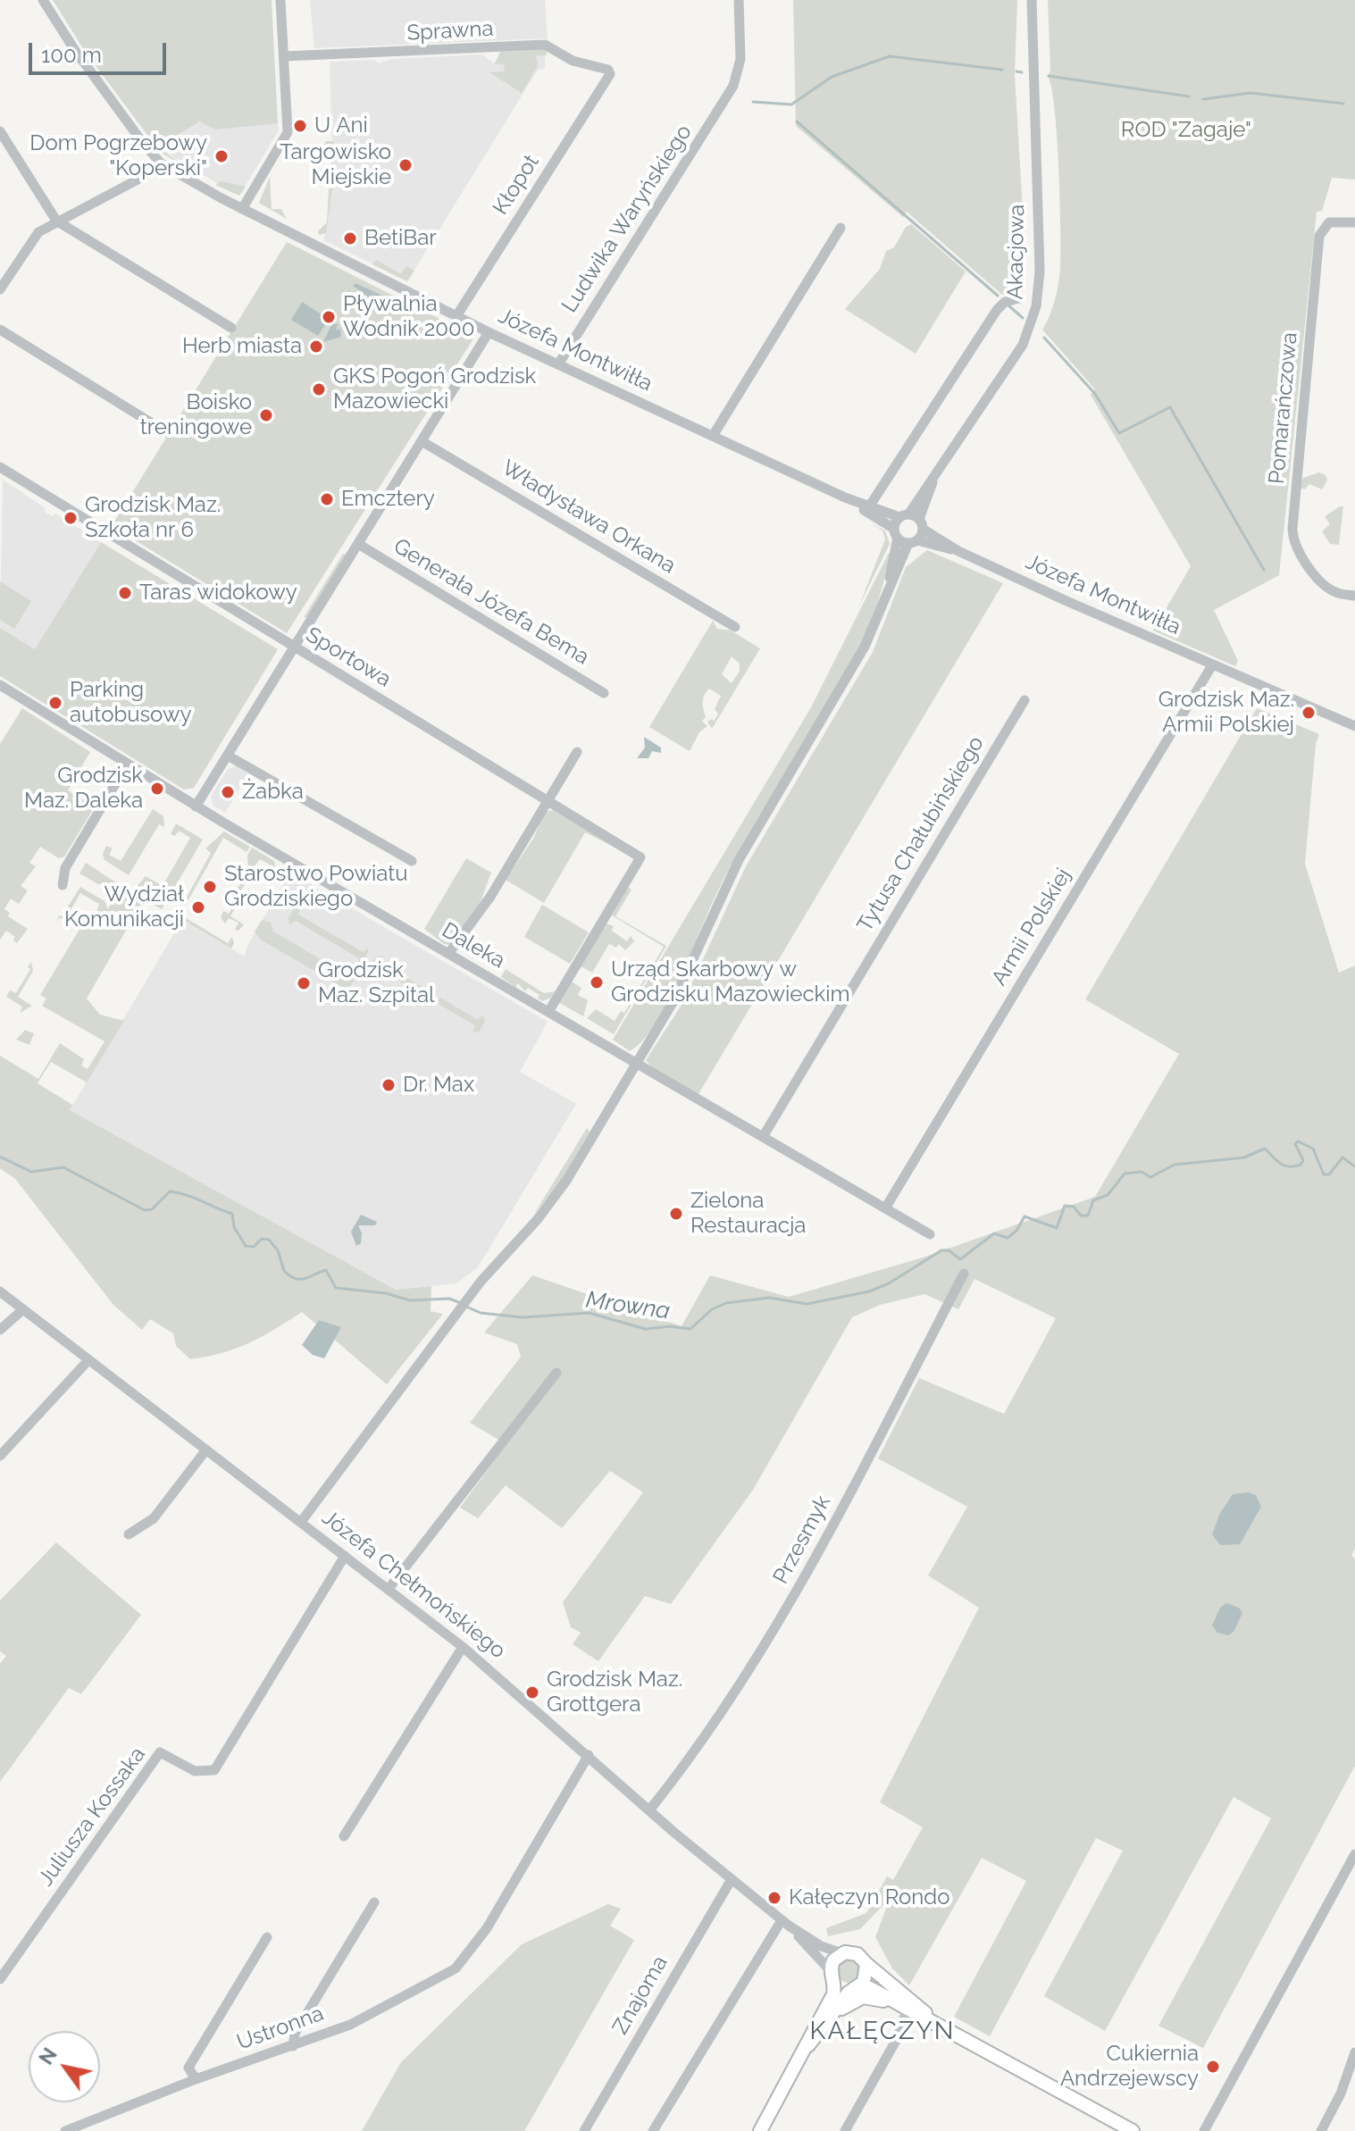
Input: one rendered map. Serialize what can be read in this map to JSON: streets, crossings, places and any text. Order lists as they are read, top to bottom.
{
  "streets": {
    "street": [
      "Sprawna",
      "Kłopot",
      "Ludwika Waryńskiego",
      "Akacjowa",
      "Józefa Montwiłła",
      "Pomarańczowa",
      "Władysława Orkana",
      "Generała Józefa Bema",
      "Sportowa",
      "Tytusa Chałubińskiego",
      "Armii Polskiej",
      "Daleka",
      "Przesmyk",
      "Józefa Chełmońskiego",
      "Juliusza Kossaka",
      "Znajoma",
      "Ustronna"
    ]
  },
  "crossings": [
    ["Sprawna", "Kłopot"],
    ["Kłopot", "Józefa Montwiłła"],
    ["Ludwika Waryńskiego", "Józefa Montwiłła"],
    ["Akacjowa", "Józefa Montwiłła"],
    ["Józefa Montwiłła", "Armii Polskiej"],
    ["Sportowa", "Daleka"],
    ["Tytusa Chałubińskiego", "Daleka"],
    ["Armii Polskiej", "Daleka"],
    ["Przesmyk", "Józefa Chełmońskiego"],
    ["Józefa Chełmońskiego", "Juliusza Kossaka"],
    ["Józefa Chełmońskiego", "Znajoma"],
    ["Józefa Chełmońskiego", "Ustronna"]
  ],
  "districts": ["KAŁĘCZYN"],
  "water": ["Mrowna"],
  "parks": ["ROD \"Zagaje\""],
  "places": [
    "U Ani",
    "Dom Pogrzebowy \"Koperski\"",
    "Targowisko Miejskie",
    "BetiBar",
    "Pływalnia Wodnik 2000",
    "Herb miasta",
    "GKS Pogoń Grodzisk Mazowiecki",
    "Boisko treningowe",
    "Emcztery",
    "Grodzisk Maz. Szkoła nr 6",
    "Taras widokowy",
    "Parking autobusowy",
    "Grodzisk Maz. Armii Polskiej",
    "Grodzisk Maz. Daleka",
    "Żabka",
    "Starostwo Powiatu Grodziskiego",
    "Wydział Komunikacji",
    "Urząd Skarbowy w Grodzisku Mazowieckim",
    "Grodzisk Maz. Szpital",
    "Dr. Max",
    "Zielona Restauracja",
    "Grodzisk Maz. Grottgera",
    "Kałęczyn Rondo",
    "Cukiernia Andrzejewscy"
  ],
  "scale_bar": "100 m",
  "north": "top left"
}
